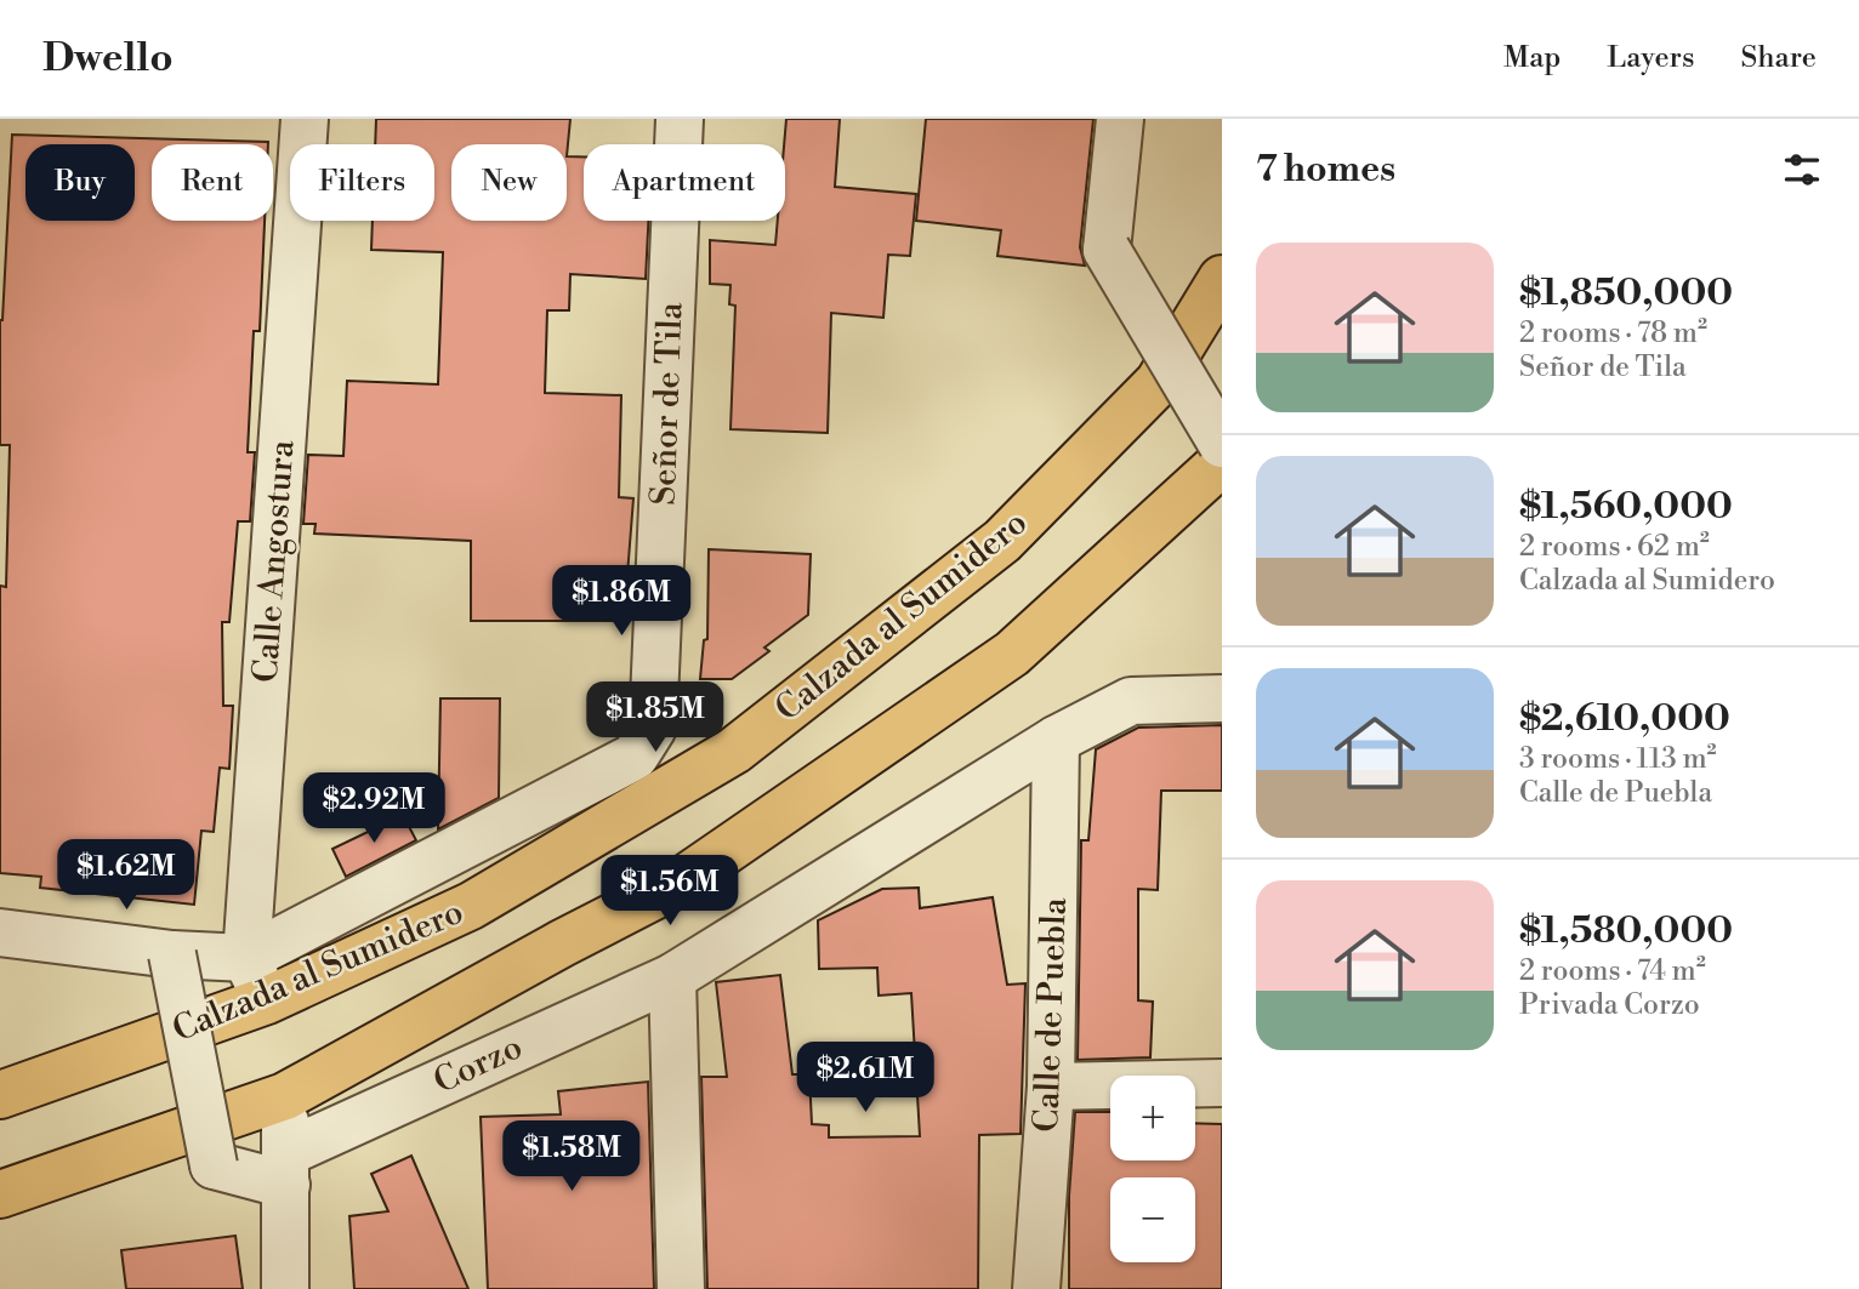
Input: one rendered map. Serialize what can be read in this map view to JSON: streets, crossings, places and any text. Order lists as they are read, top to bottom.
{
  "streets": {
    "main road": ["Calzada al Sumidero"],
    "street": [
      "Señor de Tila",
      "Calle Angostura",
      "Calle de Puebla",
      "Corzo"
    ]
  },
  "crossings": [
    ["Señor de Tila", "Calle Angostura"],
    ["Calle Angostura", "Calzada al Sumidero"],
    ["Calle de Puebla", "Corzo"]
  ],
  "page": {
    "header": "Dwello",
    "nav": ["Map", "Layers", "Share"],
    "heading": "7 homes",
    "chip": [
      "Buy",
      "Rent",
      "Filters",
      "New",
      "Apartment"
    ],
    "list": [
      {
        "name": "$1,850,000",
        "note": "2 rooms · 78 m² · Señor de Tila"
      },
      {
        "name": "$1,560,000",
        "note": "2 rooms · 62 m² · Calzada al Sumidero"
      },
      {
        "name": "$2,610,000",
        "note": "3 rooms · 113 m² · Calle de Puebla"
      },
      {
        "name": "$1,580,000",
        "note": "2 rooms · 74 m² · Privada Corzo"
      }
    ],
    "price": [
      "$1.86M",
      "$1.85M",
      "$2.92M",
      "$1.62M",
      "$1.56M",
      "$2.61M",
      "$1.58M"
    ],
    "map_buttons": ["+", "−"]
  }
}
